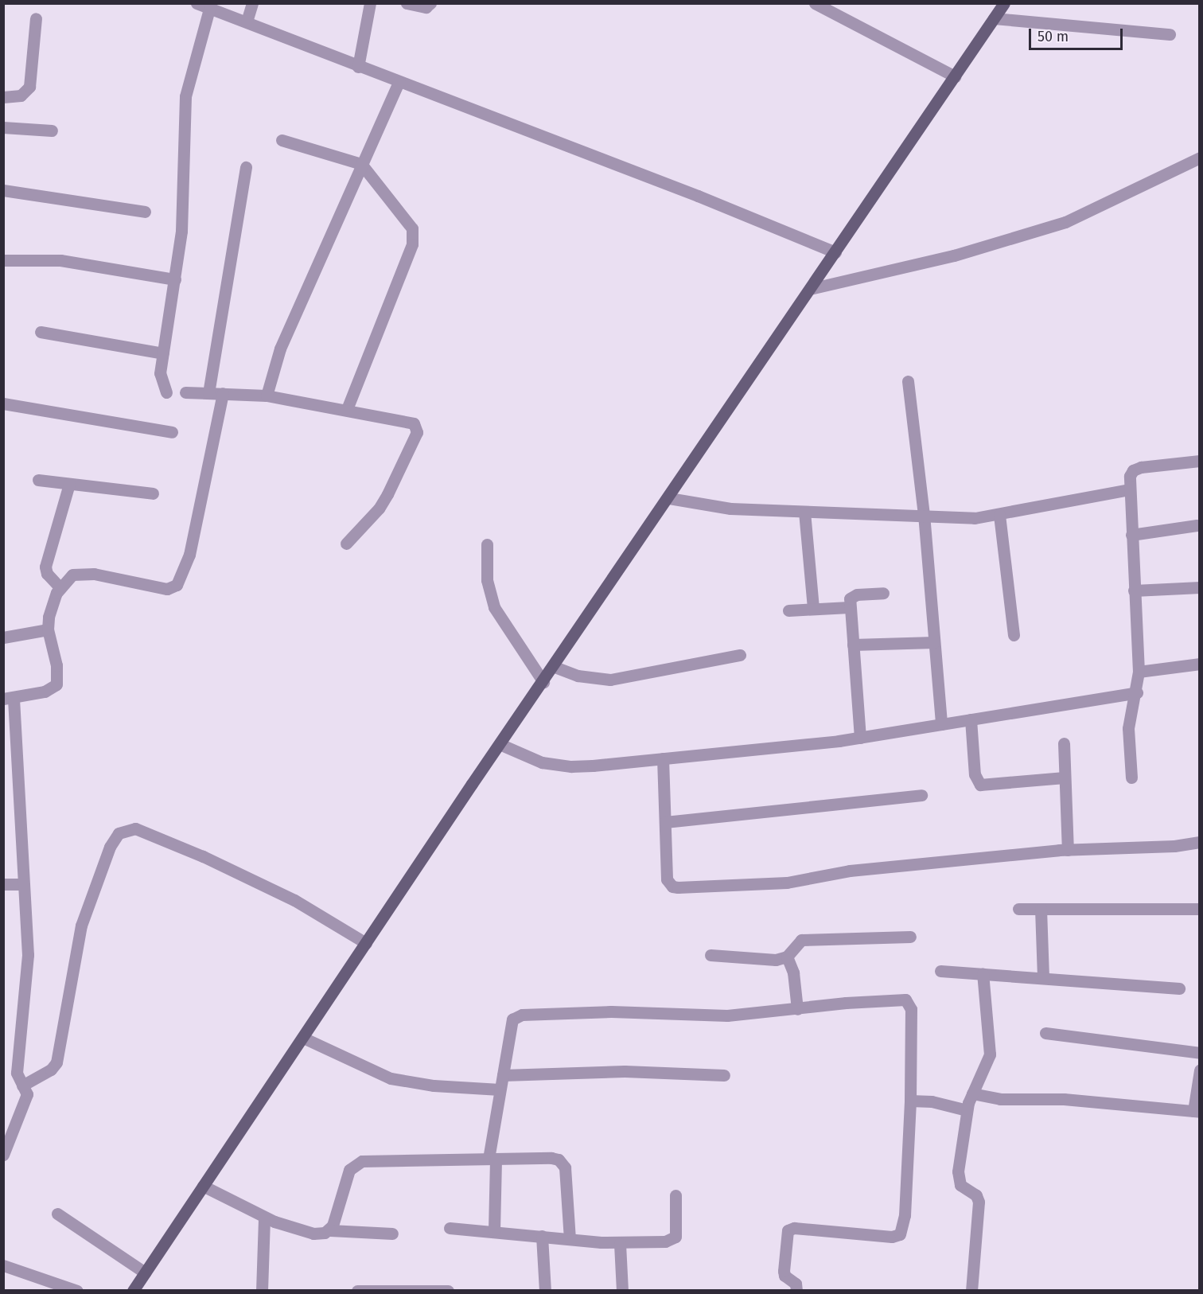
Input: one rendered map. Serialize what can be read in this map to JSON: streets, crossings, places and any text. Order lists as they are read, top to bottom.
{
  "scale_bar": "50 m"
}
